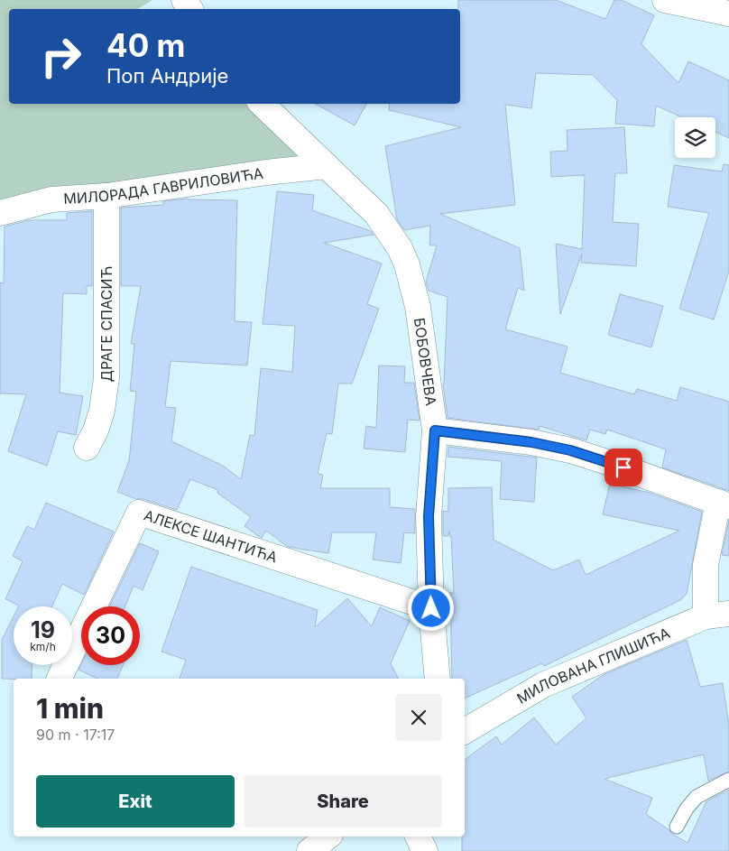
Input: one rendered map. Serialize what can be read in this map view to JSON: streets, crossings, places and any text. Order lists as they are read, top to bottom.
{
  "streets": {
    "street": [
      "МИЛОРАДА ГАВРИЛОВИЋА",
      "ДРАГЕ СПАСИЋ",
      "БОБОВЧЕВА",
      "АЛЕКСЕ ШАНТИЋА",
      "МИЛОВАНА ГЛИШИЋА"
    ]
  },
  "crossings": [
    ["МИЛОРАДА ГАВРИЛОВИЋА", "ДРАГЕ СПАСИЋ"],
    ["МИЛОРАДА ГАВРИЛОВИЋА", "БОБОВЧЕВА"],
    ["БОБОВЧЕВА", "АЛЕКСЕ ШАНТИЋА"]
  ],
  "page": {
    "turn": ["40 m", "Поп Андрије"],
    "speed": "19 km/h",
    "limit": "30",
    "heading": ["1 min", "90 m · 17:17"],
    "buttons": ["Exit", "Share"]
  }
}
